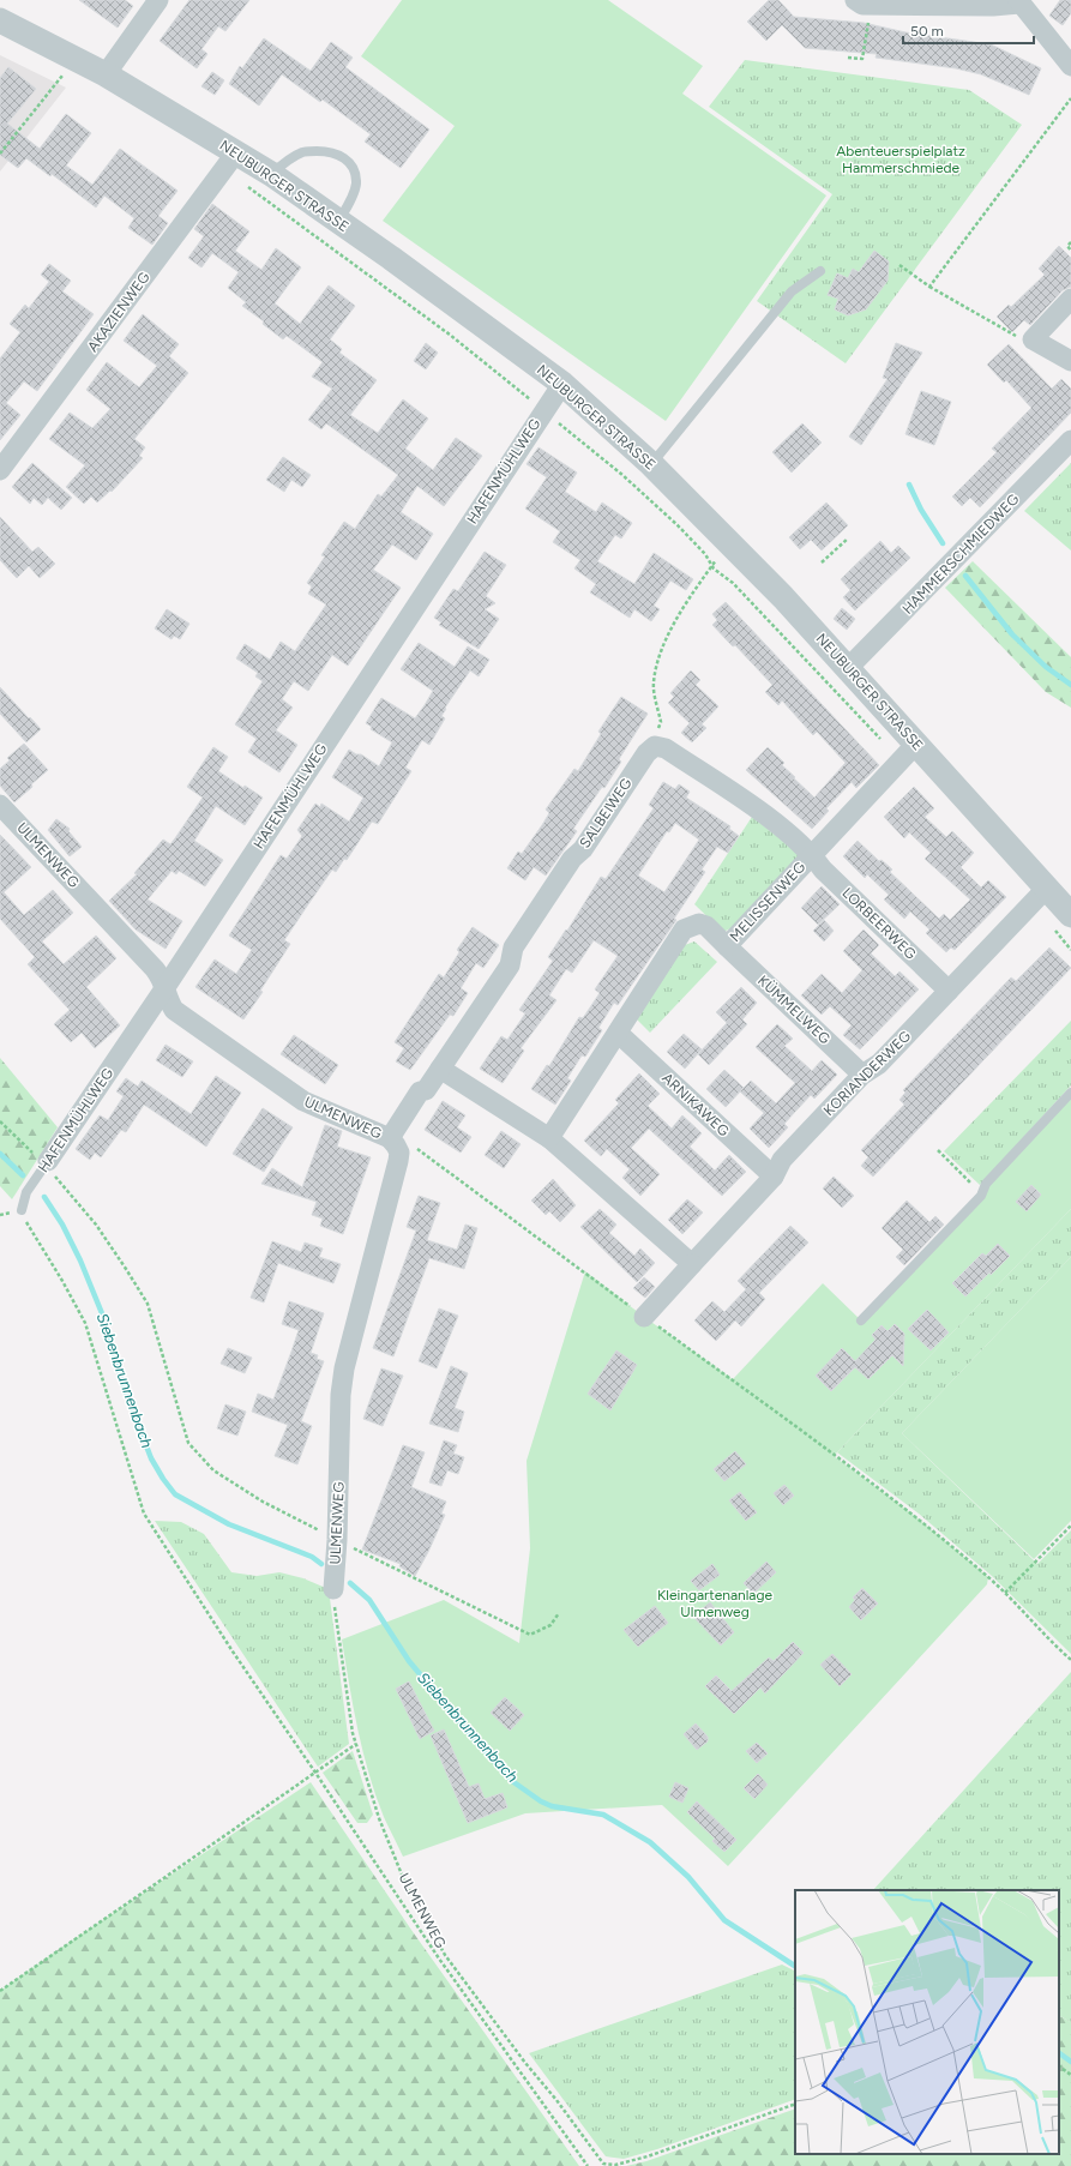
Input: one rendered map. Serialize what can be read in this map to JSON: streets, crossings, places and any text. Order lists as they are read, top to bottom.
{
  "streets": {
    "street": [
      "NEUBURGER STRASSE",
      "AKAZIENWEG",
      "HAFENMÜHLWEG",
      "HAMMERSCHMIEDWEG",
      "SALBEIWEG",
      "ULMENWEG",
      "MELISSENWEG",
      "LORBEERWEG",
      "KÜMMELWEG",
      "KORIANDERWEG",
      "ARNIKAWEG"
    ]
  },
  "crossings": [
    ["NEUBURGER STRASSE", "AKAZIENWEG"],
    ["NEUBURGER STRASSE", "HAFENMÜHLWEG"],
    ["NEUBURGER STRASSE", "HAMMERSCHMIEDWEG"],
    ["NEUBURGER STRASSE", "MELISSENWEG"],
    ["NEUBURGER STRASSE", "KORIANDERWEG"],
    ["HAFENMÜHLWEG", "ULMENWEG"],
    ["SALBEIWEG", "ULMENWEG"],
    ["MELISSENWEG", "LORBEERWEG"],
    ["MELISSENWEG", "KÜMMELWEG"],
    ["MELISSENWEG", "ARNIKAWEG"],
    ["LORBEERWEG", "KORIANDERWEG"],
    ["KÜMMELWEG", "KORIANDERWEG"],
    ["KORIANDERWEG", "ARNIKAWEG"]
  ],
  "water": ["Siebenbrunnenbach"],
  "parks": ["Abenteuerspielplatz Hammerschmiede", "Kleingartenanlage Ulmenweg"],
  "scale_bar": "50 m"
}
